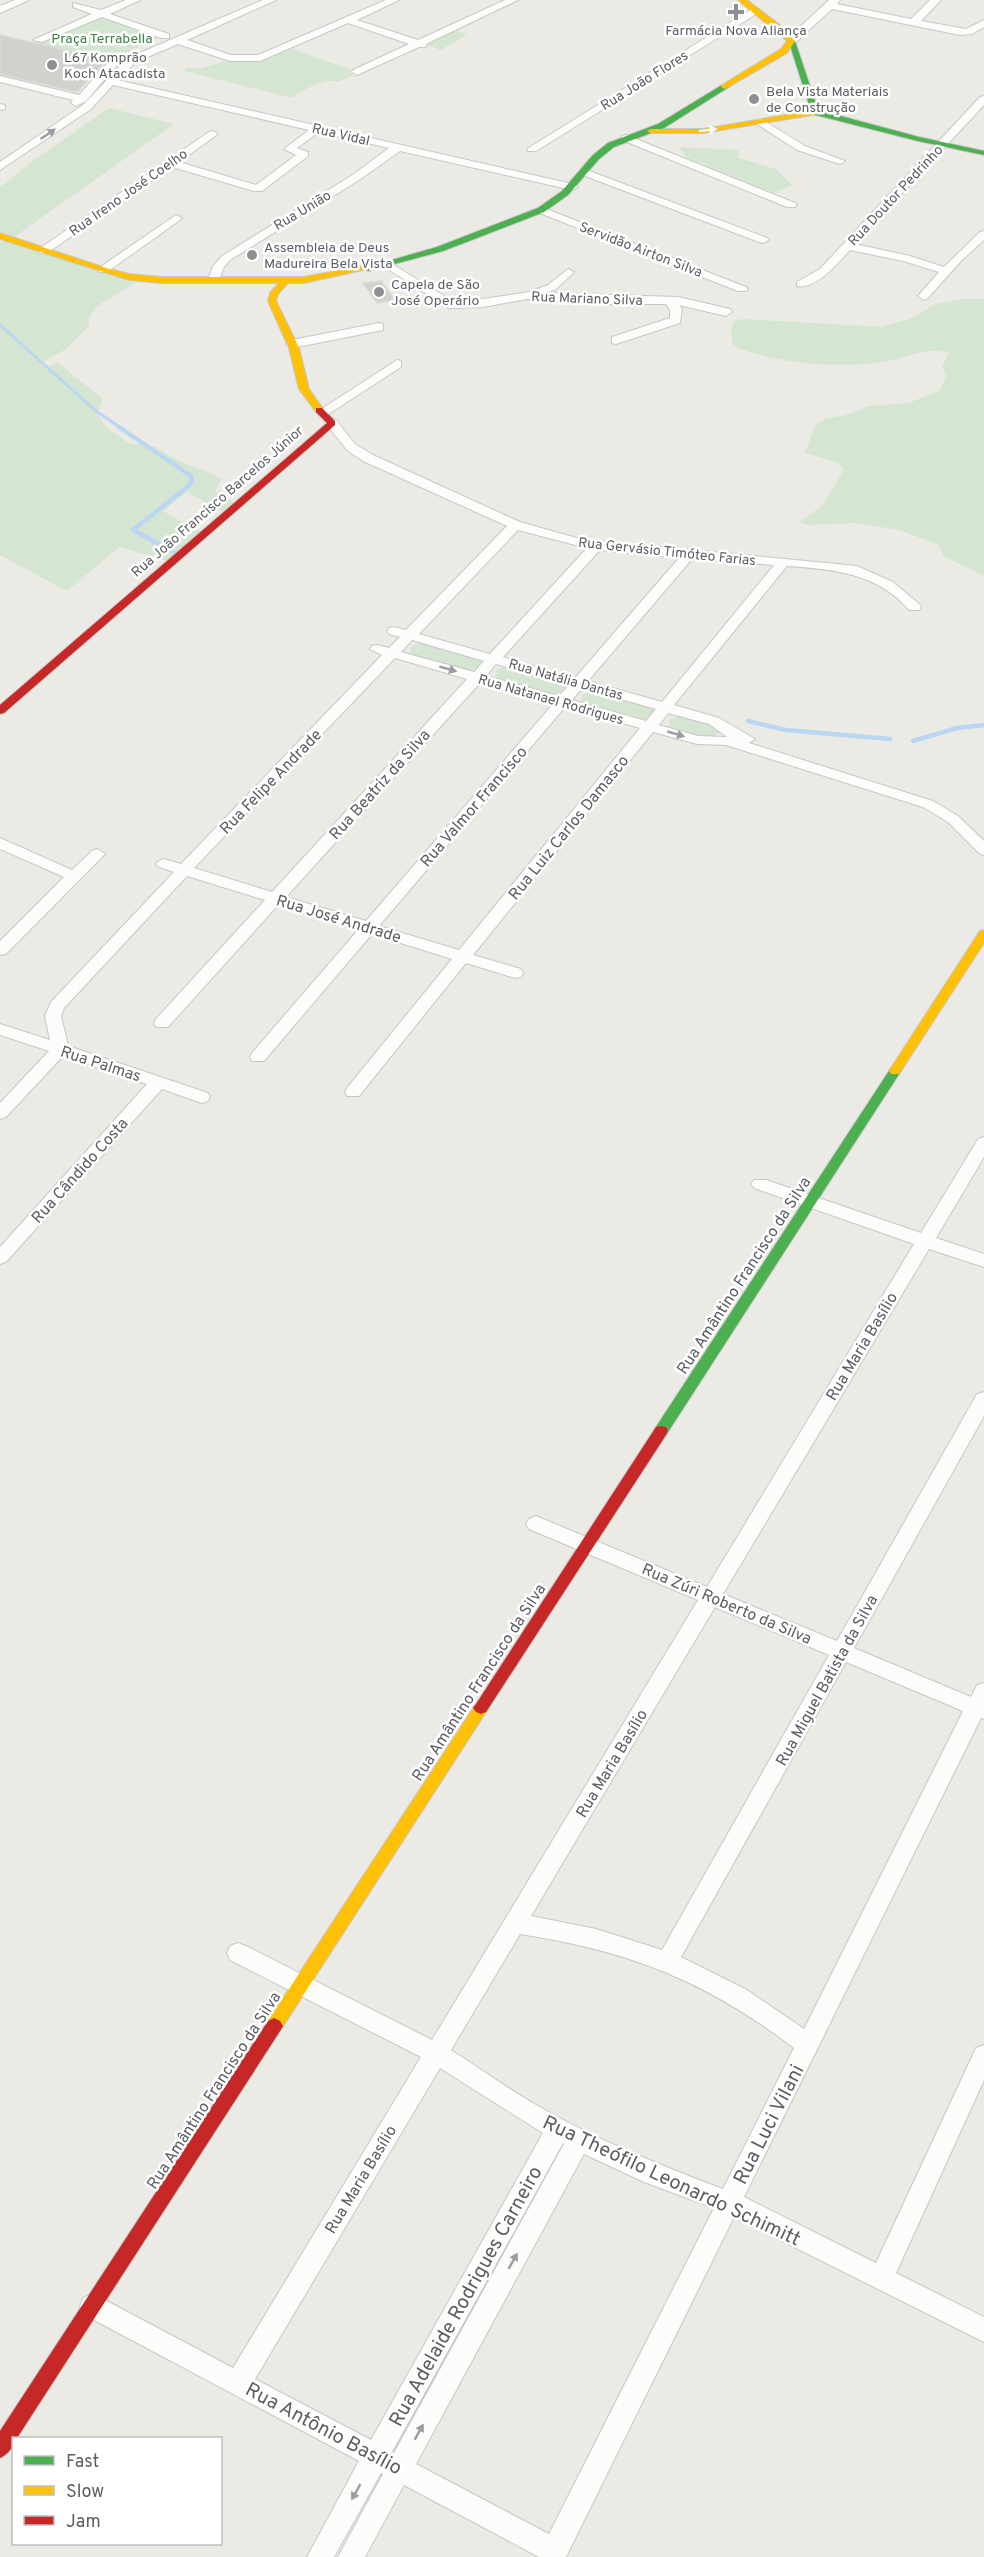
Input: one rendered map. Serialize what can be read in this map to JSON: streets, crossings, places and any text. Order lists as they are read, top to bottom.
{
  "streets": {
    "street": [
      "Rua João Flores",
      "Rua Vidal",
      "Rua Ireno José Coelho",
      "Rua Doutor Pedrinho",
      "Rua União",
      "Servidão Airton Silva",
      "Rua Mariano Silva",
      "Rua João Francisco Barcelos Júnior",
      "Rua Gervásio Timóteo Farias",
      "Rua Natália Dantas",
      "Rua Natanael Rodrigues",
      "Rua Felipe Andrade",
      "Rua Beatriz da Silva",
      "Rua Valmor Francisco",
      "Rua Luiz Carlos Damasco",
      "Rua José Andrade",
      "Rua Palmas",
      "Rua Cândido Costa",
      "Rua Amântino Francisco da Silva",
      "Rua Maria Basílio",
      "Rua Zúri Roberto da Silva",
      "Rua Miguel Batista da Silva",
      "Rua Luci Vilani",
      "Rua Theófilo Leonardo Schimitt",
      "Rua Adelaide Rodrigues Carneiro",
      "Rua Antônio Basílio"
    ]
  },
  "crossings": [
    ["Rua Vidal", "Rua União"],
    ["Rua João Francisco Barcelos Júnior", "Rua Gervásio Timóteo Farias"],
    ["Rua Gervásio Timóteo Farias", "Rua Felipe Andrade"],
    ["Rua Gervásio Timóteo Farias", "Rua Beatriz da Silva"],
    ["Rua Gervásio Timóteo Farias", "Rua Valmor Francisco"],
    ["Rua Gervásio Timóteo Farias", "Rua Luiz Carlos Damasco"],
    ["Rua Natália Dantas", "Rua Natanael Rodrigues"],
    ["Rua Natália Dantas", "Rua Felipe Andrade"],
    ["Rua Natália Dantas", "Rua Beatriz da Silva"],
    ["Rua Natália Dantas", "Rua Valmor Francisco"],
    ["Rua Natália Dantas", "Rua Luiz Carlos Damasco"],
    ["Rua Natanael Rodrigues", "Rua Felipe Andrade"],
    ["Rua Natanael Rodrigues", "Rua Beatriz da Silva"],
    ["Rua Natanael Rodrigues", "Rua Valmor Francisco"],
    ["Rua Natanael Rodrigues", "Rua Luiz Carlos Damasco"],
    ["Rua Felipe Andrade", "Rua José Andrade"],
    ["Rua Felipe Andrade", "Rua Palmas"],
    ["Rua Beatriz da Silva", "Rua José Andrade"],
    ["Rua Valmor Francisco", "Rua José Andrade"],
    ["Rua Luiz Carlos Damasco", "Rua José Andrade"],
    ["Rua Palmas", "Rua Cândido Costa"],
    ["Rua Amântino Francisco da Silva", "Rua Zúri Roberto da Silva"],
    ["Rua Amântino Francisco da Silva", "Rua Theófilo Leonardo Schimitt"],
    ["Rua Amântino Francisco da Silva", "Rua Antônio Basílio"],
    ["Rua Maria Basílio", "Rua Zúri Roberto da Silva"],
    ["Rua Maria Basílio", "Rua Theófilo Leonardo Schimitt"],
    ["Rua Maria Basílio", "Rua Antônio Basílio"],
    ["Rua Zúri Roberto da Silva", "Rua Miguel Batista da Silva"],
    ["Rua Zúri Roberto da Silva", "Rua Luci Vilani"],
    ["Rua Luci Vilani", "Rua Theófilo Leonardo Schimitt"],
    ["Rua Luci Vilani", "Rua Antônio Basílio"],
    ["Rua Theófilo Leonardo Schimitt", "Rua Adelaide Rodrigues Carneiro"],
    ["Rua Adelaide Rodrigues Carneiro", "Rua Antônio Basílio"]
  ],
  "one_way": ["Rua Natanael Rodrigues"],
  "parks": ["Praça Terrabella"],
  "places": {
    "health": ["Farmácia Nova Aliança"],
    "other": [
      "L67 Komprão Koch Atacadista",
      "Bela Vista Materiais de Construção",
      "Assembleia de Deus Madureira Bela Vista",
      "Capela de São José Operário"
    ]
  },
  "legend": ["Fast", "Slow", "Jam"]
}
